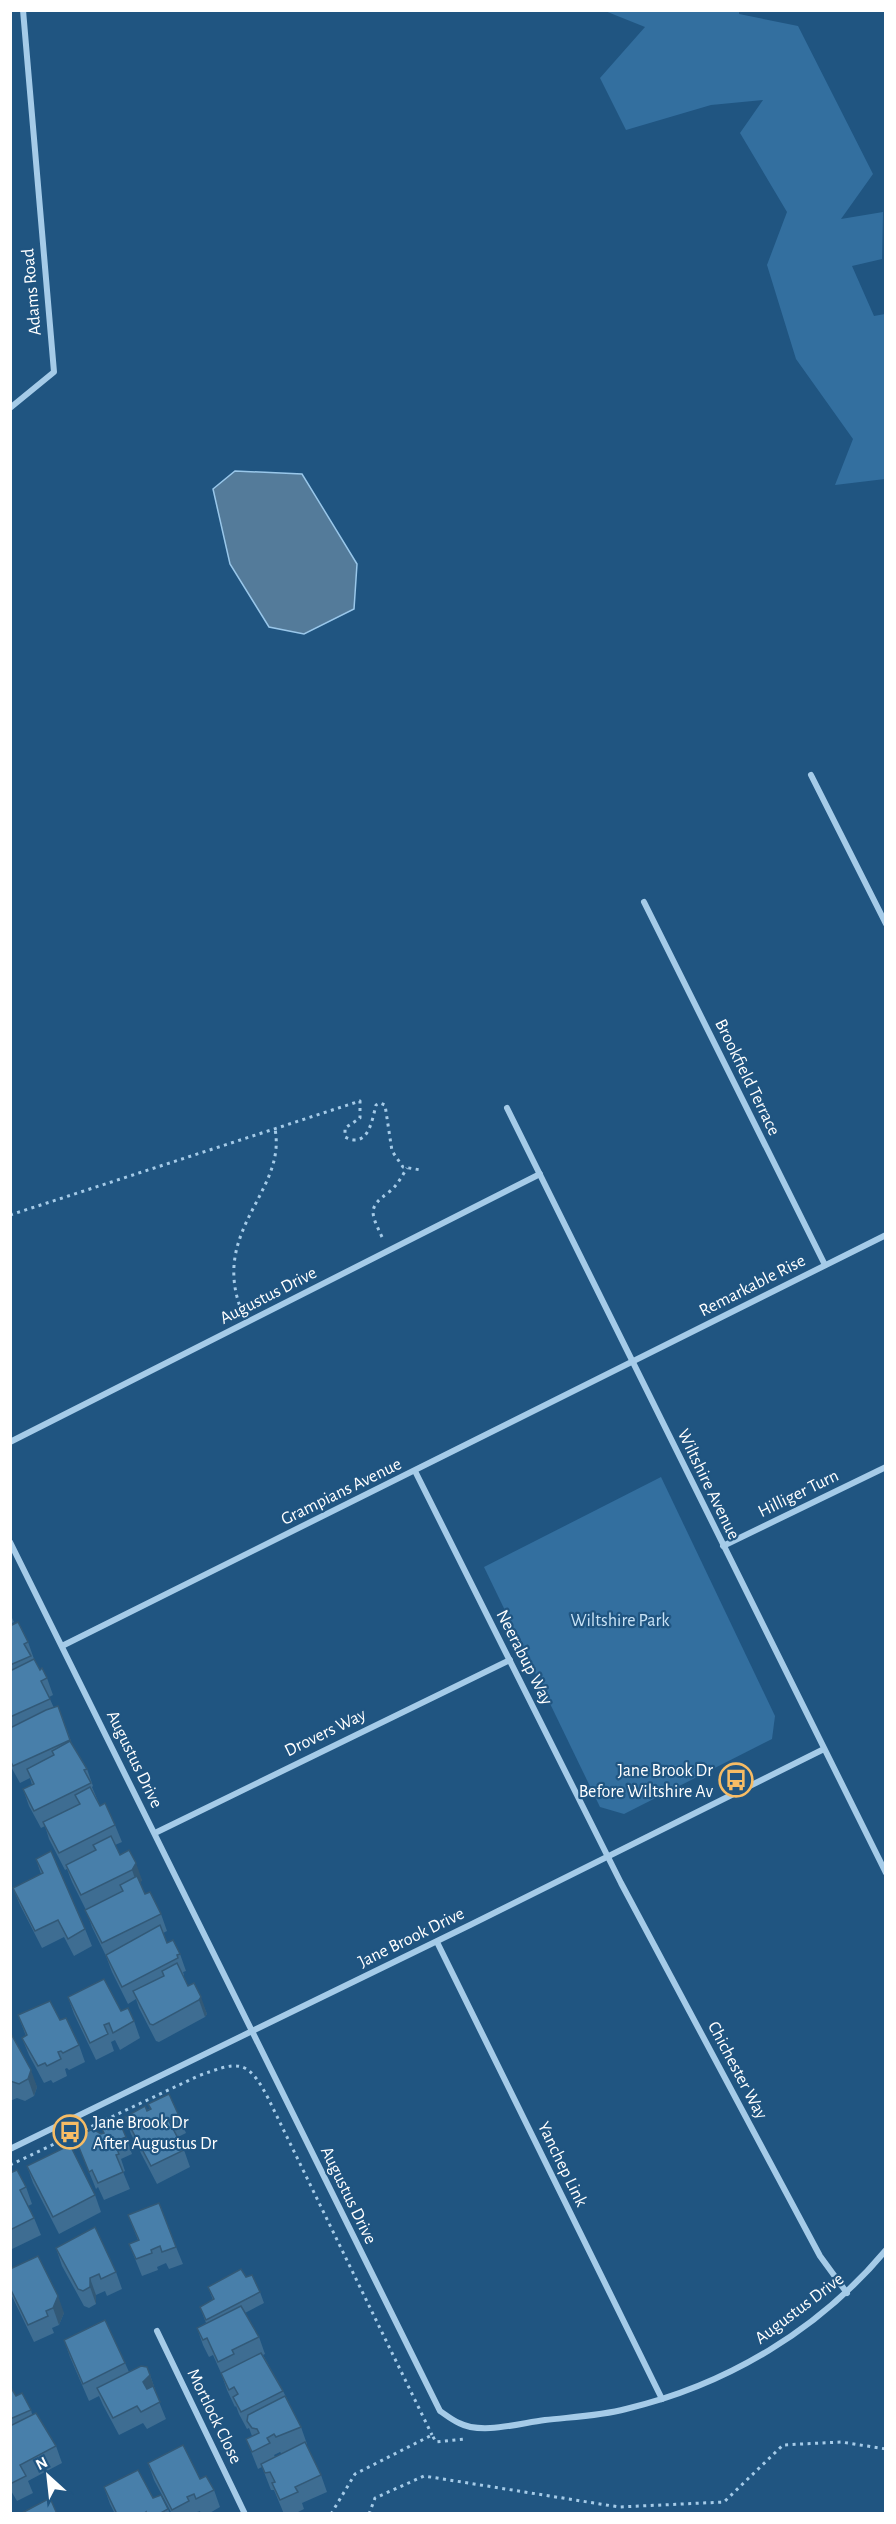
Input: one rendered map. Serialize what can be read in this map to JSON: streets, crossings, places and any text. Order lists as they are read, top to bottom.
{
  "streets": {
    "street": [
      "Adams Road",
      "Brookfield Terrace",
      "Remarkable Rise",
      "Augustus Drive",
      "Wiltshire Avenue",
      "Grampians Avenue",
      "Hilliger Turn",
      "Neerabup Way",
      "Drovers Way",
      "Jane Brook Drive",
      "Chichester Way",
      "Yanchep Link",
      "Mortlock Close"
    ]
  },
  "crossings": [
    ["Brookfield Terrace", "Remarkable Rise"],
    ["Remarkable Rise", "Wiltshire Avenue"],
    ["Remarkable Rise", "Grampians Avenue"],
    ["Augustus Drive", "Wiltshire Avenue"],
    ["Augustus Drive", "Grampians Avenue"],
    ["Augustus Drive", "Drovers Way"],
    ["Augustus Drive", "Jane Brook Drive"],
    ["Augustus Drive", "Chichester Way"],
    ["Augustus Drive", "Yanchep Link"],
    ["Wiltshire Avenue", "Grampians Avenue"],
    ["Wiltshire Avenue", "Hilliger Turn"],
    ["Wiltshire Avenue", "Jane Brook Drive"],
    ["Grampians Avenue", "Neerabup Way"],
    ["Neerabup Way", "Drovers Way"],
    ["Neerabup Way", "Jane Brook Drive"],
    ["Neerabup Way", "Chichester Way"],
    ["Jane Brook Drive", "Chichester Way"],
    ["Jane Brook Drive", "Yanchep Link"]
  ],
  "parks": ["Wiltshire Park"],
  "places": {
    "bus stop": ["Jane Brook Dr Before Wiltshire Av", "Jane Brook Dr After Augustus Dr"]
  },
  "north": "top left"
}
